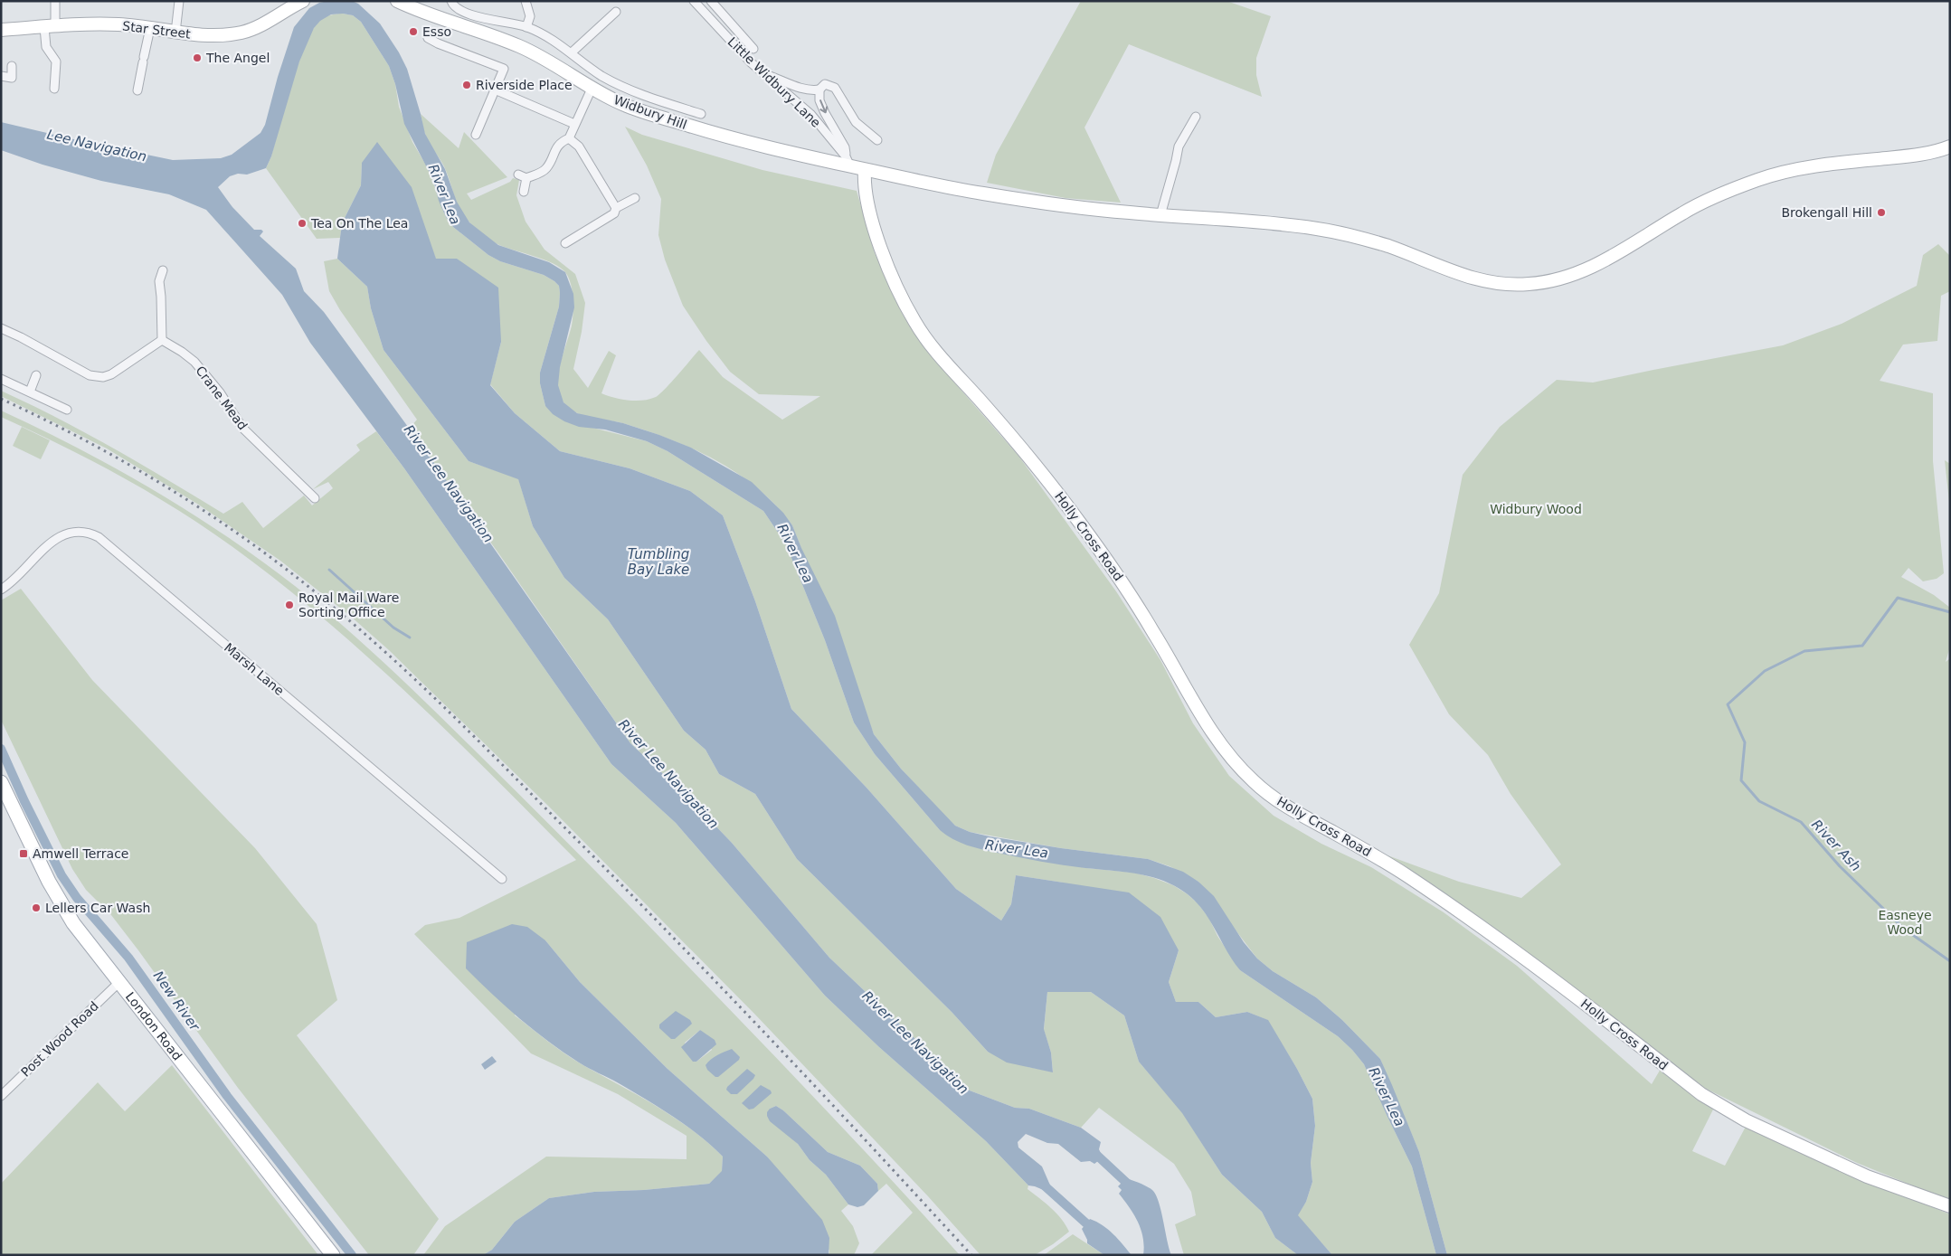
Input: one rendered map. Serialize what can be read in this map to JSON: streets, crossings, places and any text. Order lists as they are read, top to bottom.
{
  "streets": {
    "main road": [
      "Star Street",
      "Widbury Hill",
      "Holly Cross Road",
      "London Road"
    ],
    "street": [
      "Little Widbury Lane",
      "Crane Mead",
      "Marsh Lane",
      "Post Wood Road"
    ]
  },
  "crossings": [
    ["Little Widbury Lane", "Widbury Hill"],
    ["Widbury Hill", "Holly Cross Road"],
    ["London Road", "Post Wood Road"]
  ],
  "water": [
    "Lee Navigation",
    "River Lea",
    "River Lee Navigation",
    "Tumbling Bay Lake",
    "River Ash",
    "New River"
  ],
  "parks": ["Widbury Wood", "Easneye Wood"],
  "places": {
    "other": [
      "Esso",
      "The Angel",
      "Riverside Place",
      "Brokengall Hill",
      "Tea On The Lea",
      "Royal Mail Ware Sorting Office",
      "Lellers Car Wash"
    ],
    "transit": ["Amwell Terrace"]
  }
}
